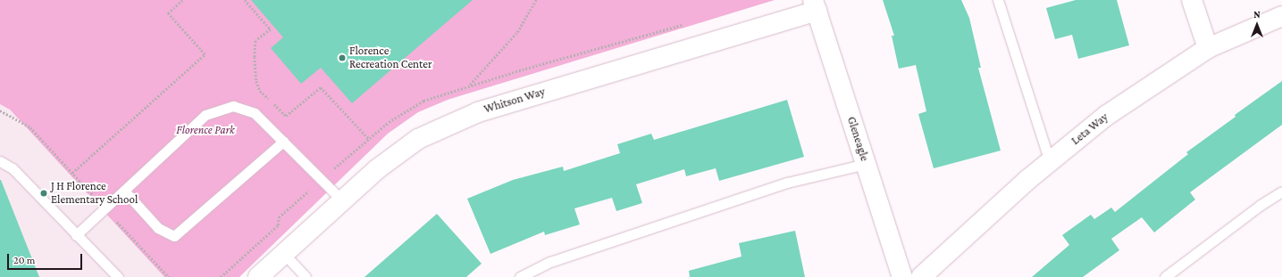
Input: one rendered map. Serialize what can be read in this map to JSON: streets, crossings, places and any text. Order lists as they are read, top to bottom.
{
  "streets": {
    "street": ["Whitson Way", "Leta Way", "Gleneagle"]
  },
  "crossings": [
    ["Whitson Way", "Gleneagle"]
  ],
  "parks": ["Florence Park"],
  "places": ["Florence Recreation Center", "J H Florence Elementary School"],
  "scale_bar": "20 m",
  "north": "top"
}
